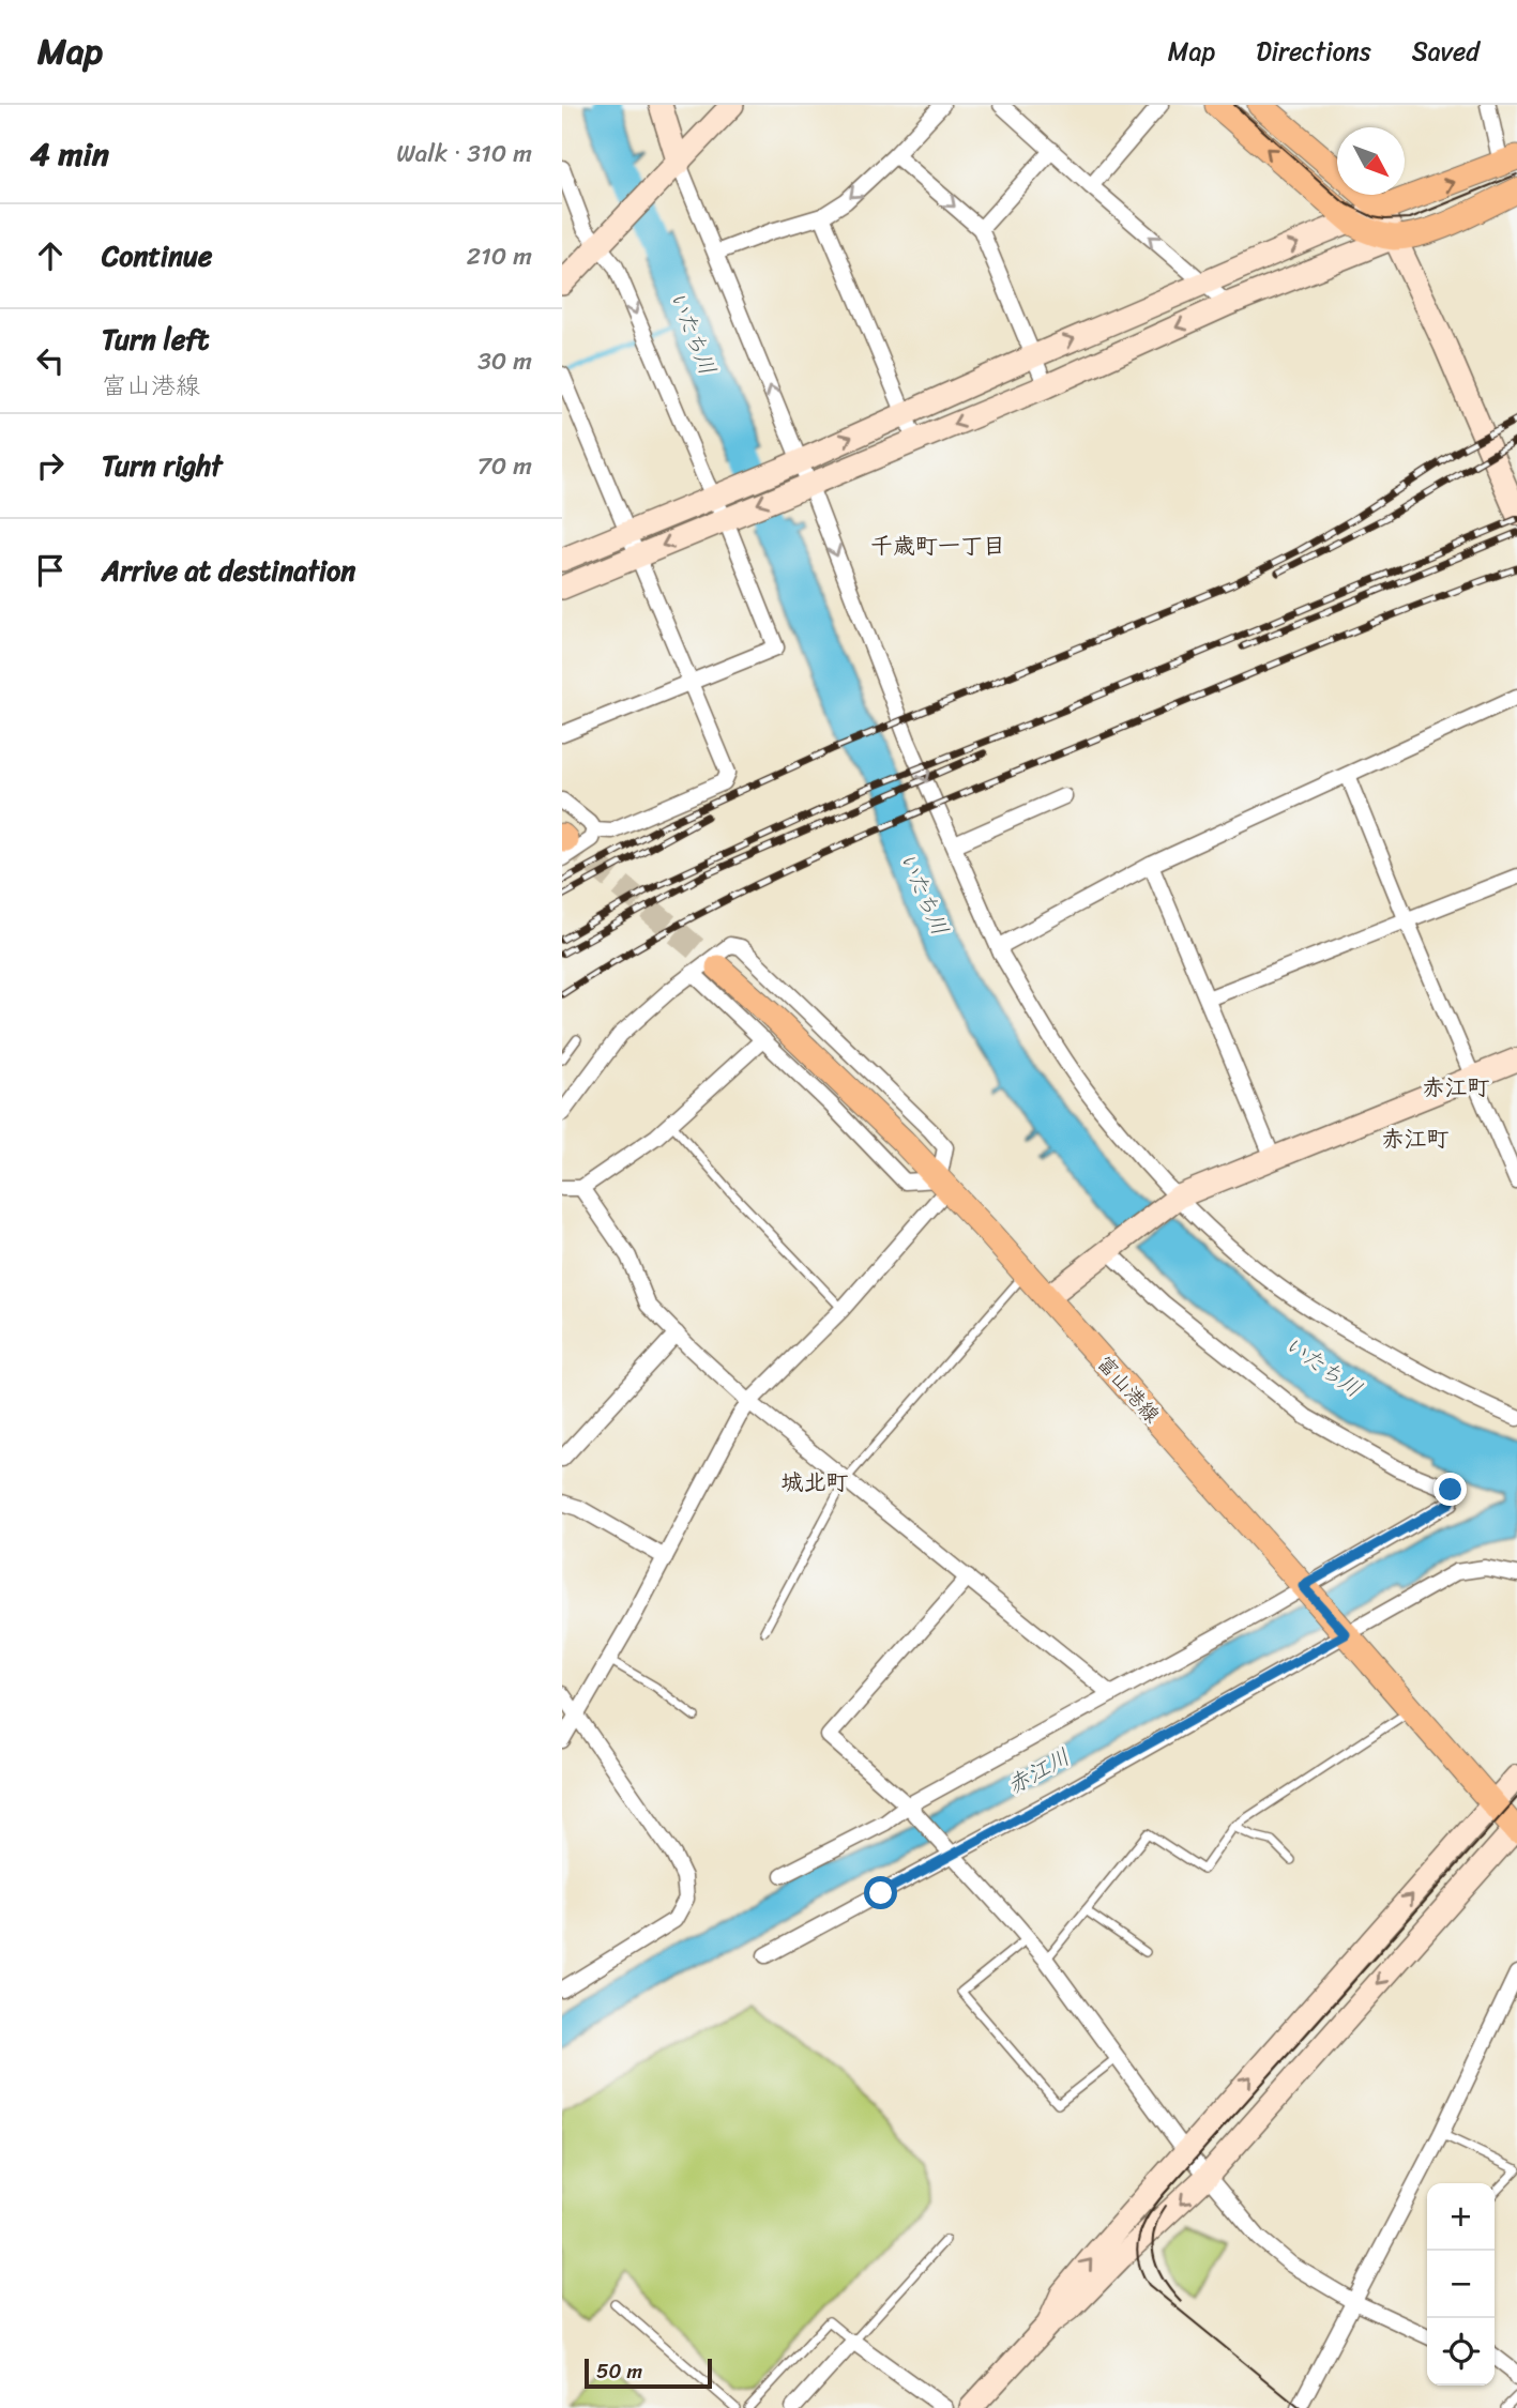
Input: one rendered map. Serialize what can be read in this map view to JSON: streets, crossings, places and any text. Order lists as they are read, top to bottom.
{
  "streets": {
    "main road": ["富山港線"]
  },
  "districts": [
    "千歳町一丁目",
    "赤江町",
    "赤江町",
    "城北町"
  ],
  "water": ["いたち川", "赤江川"],
  "scale_bar": "50 m",
  "north": "bottom right",
  "page": {
    "header": "Map",
    "nav": ["Map", "Directions", "Saved"],
    "heading": ["4 min", "Walk · 310 m"],
    "list": [
      ["Continue", "210 m"],
      ["Turn left", "富山港線", "30 m"],
      ["Turn right", "70 m"],
      "Arrive at destination"
    ],
    "map_buttons": ["+", "−"],
    "scale": "50 m"
  }
}
